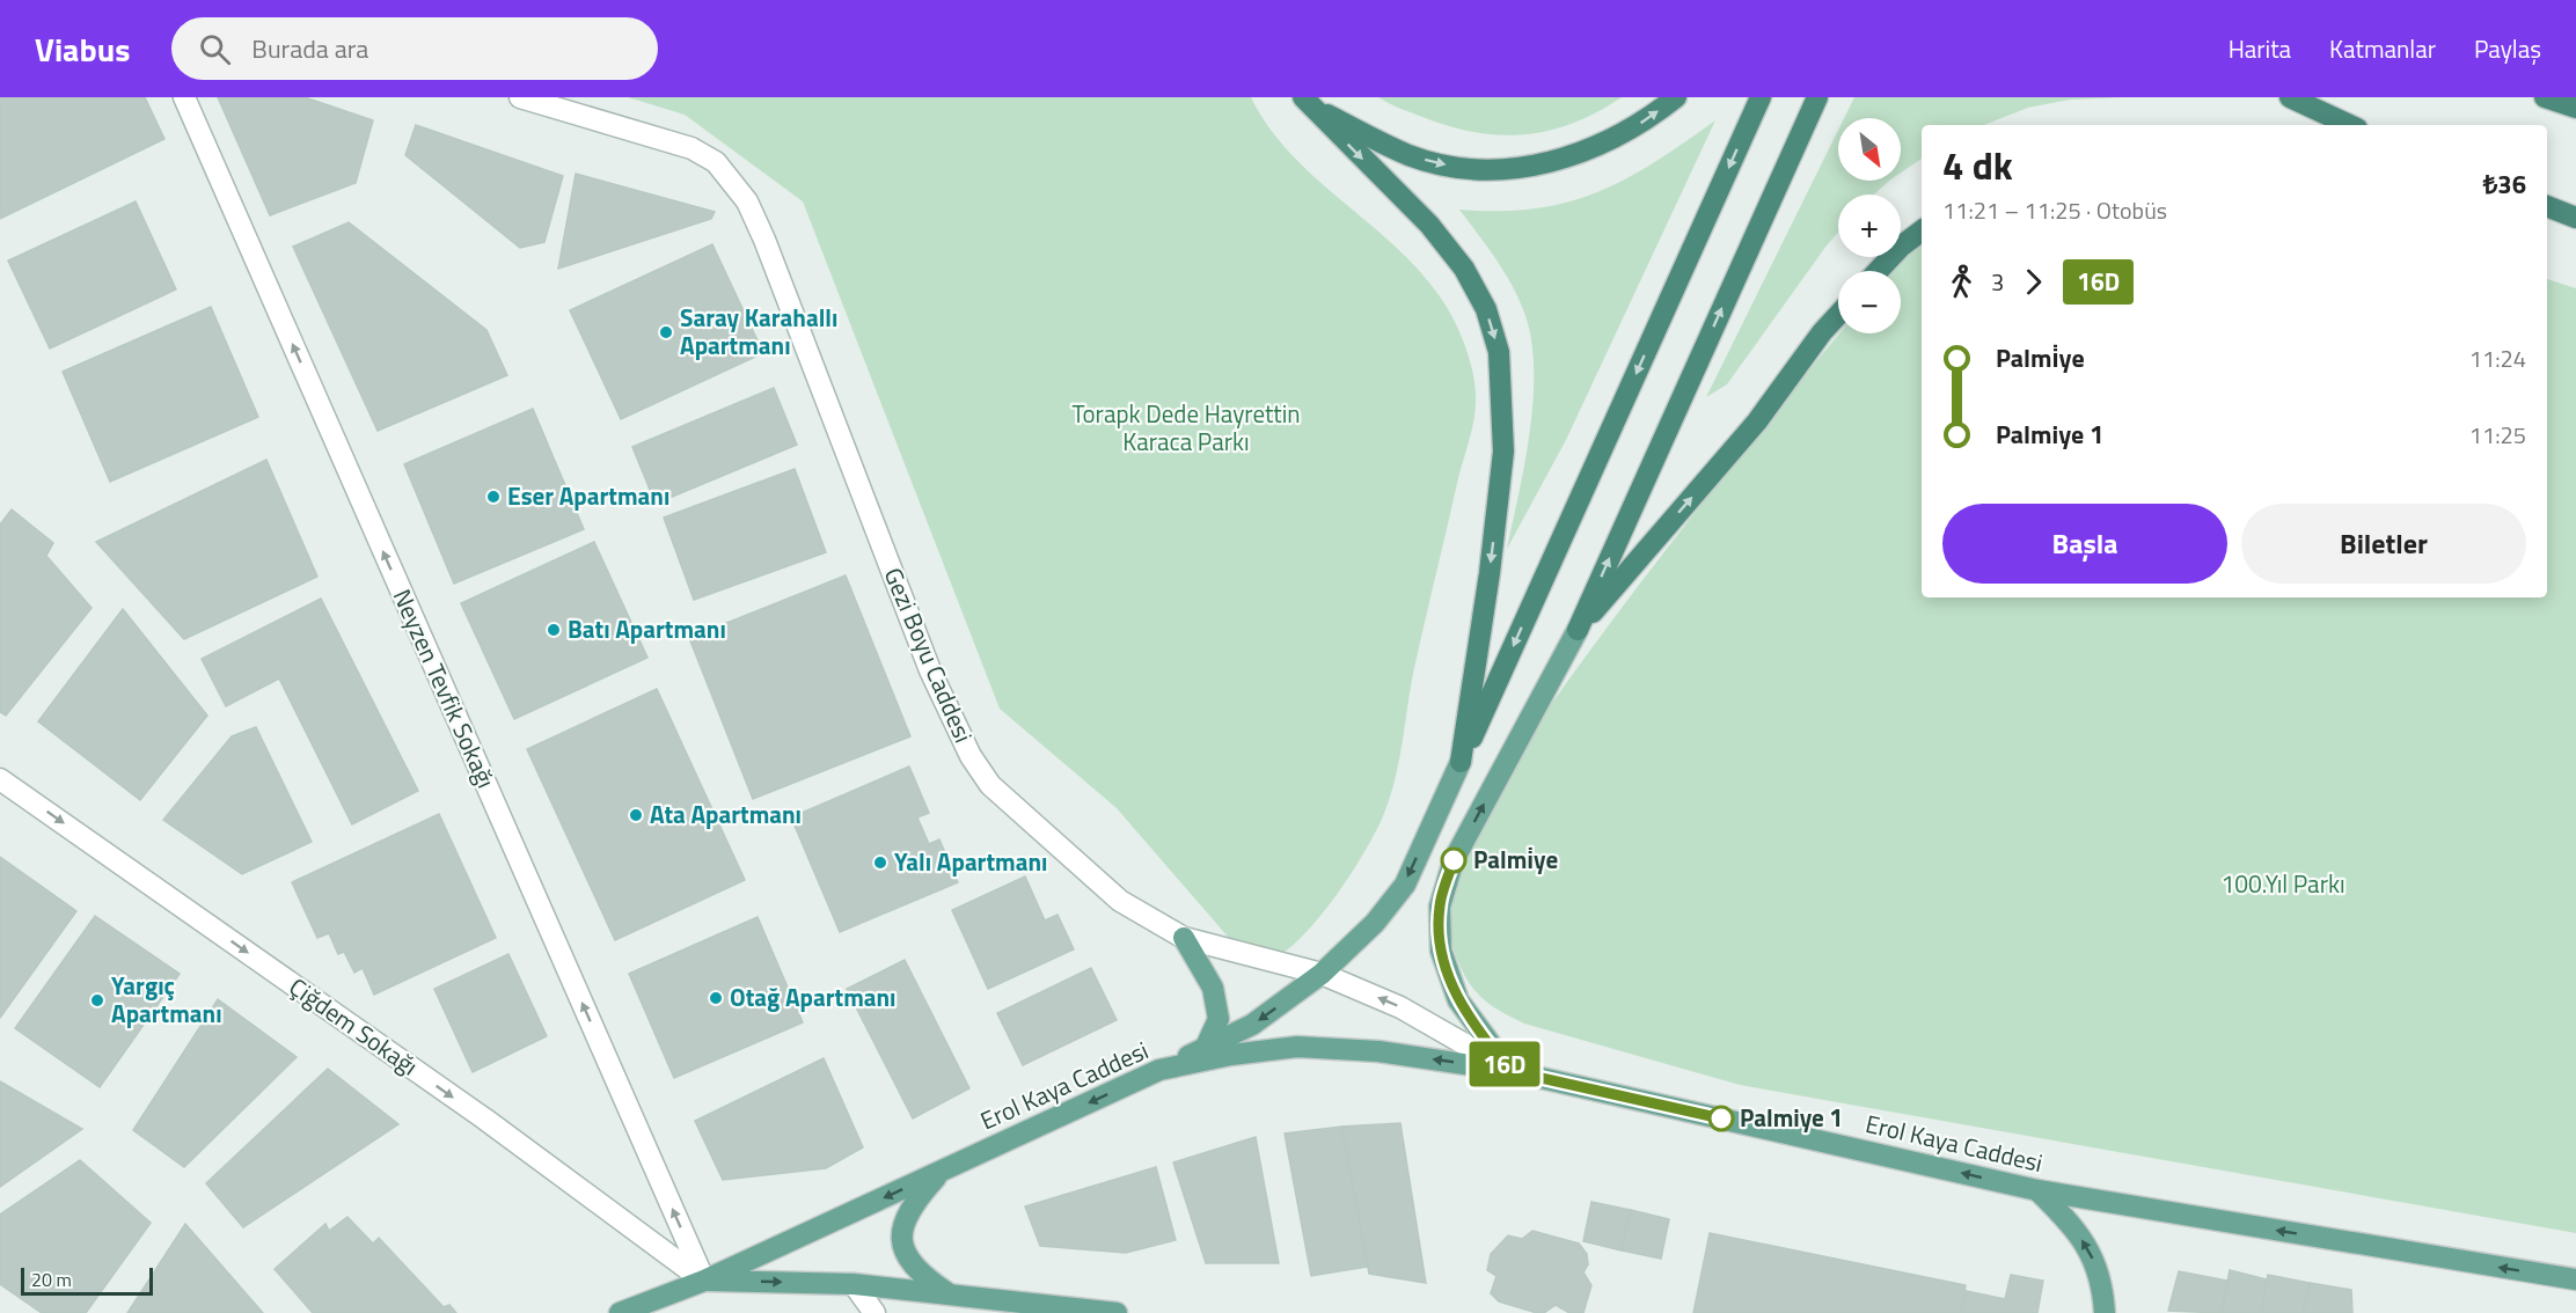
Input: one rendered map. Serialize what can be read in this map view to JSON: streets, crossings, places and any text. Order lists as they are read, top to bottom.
{
  "streets": {
    "main road": ["Erol Kaya Caddesi"],
    "street": ["Gezi Boyu Caddesi", "Neyzen Tevfik Sokağı", "Çiğdem Sokağı"]
  },
  "crossings": [
    ["Gezi Boyu Caddesi", "Erol Kaya Caddesi"],
    ["Neyzen Tevfik Sokağı", "Çiğdem Sokağı"],
    ["Neyzen Tevfik Sokağı", "Erol Kaya Caddesi"],
    ["Çiğdem Sokağı", "Erol Kaya Caddesi"]
  ],
  "one_way": ["Neyzen Tevfik Sokağı", "Çiğdem Sokağı", "Erol Kaya Caddesi"],
  "parks": ["Torapk Dede Hayrettin Karaca Parkı", "100.Yıl Parkı"],
  "places": [
    "Saray Karahallı Apartmanı",
    "Eser Apartmanı",
    "Batı Apartmanı",
    "Ata Apartmanı",
    "Palmi̇ye",
    "Yalı Apartmanı",
    "Otağ Apartmanı",
    "Yargıç Apartmanı",
    "Palmiye 1"
  ],
  "lines": ["bus line 16D"],
  "scale_bar": "20 m",
  "north": "bottom right",
  "page": {
    "header": "Viabus",
    "search": "Burada ara",
    "nav": ["Harita", "Katmanlar", "Paylaş"],
    "on_map": "16D",
    "map_buttons": ["+", "−"],
    "heading": ["4 dk", "11:21 – 11:25 · Otobüs", "₺36"],
    "legs": ["3", "16D"],
    "list": [
      {
        "name": "Palmi̇ye",
        "value": "11:24"
      },
      {
        "name": "Palmiye 1",
        "value": "11:25"
      }
    ],
    "buttons": ["Başla", "Biletler"],
    "scale": "20 m"
  }
}
